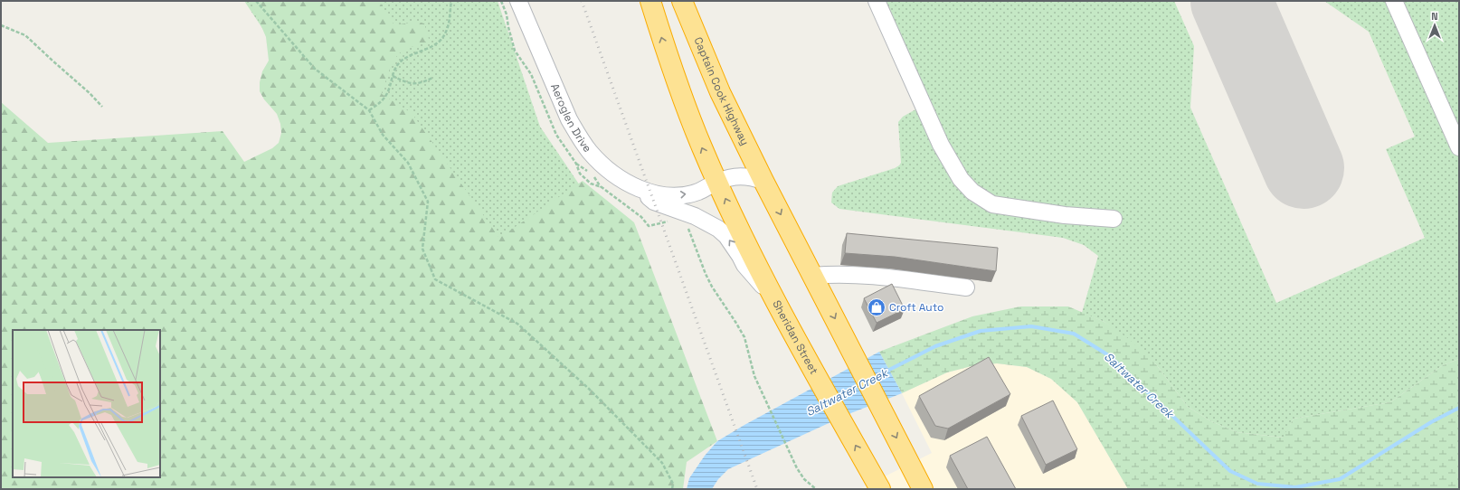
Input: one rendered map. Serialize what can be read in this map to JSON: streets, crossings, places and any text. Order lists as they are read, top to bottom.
{
  "streets": {
    "highway": ["Captain Cook Highway", "Sheridan Street"],
    "street": ["Aeroglen Drive"]
  },
  "crossings": [
    ["Captain Cook Highway", "Aeroglen Drive"],
    ["Aeroglen Drive", "Sheridan Street"]
  ],
  "water": ["Saltwater Creek"],
  "places": {
    "shop": ["Croft Auto"]
  },
  "north": "top"
}
